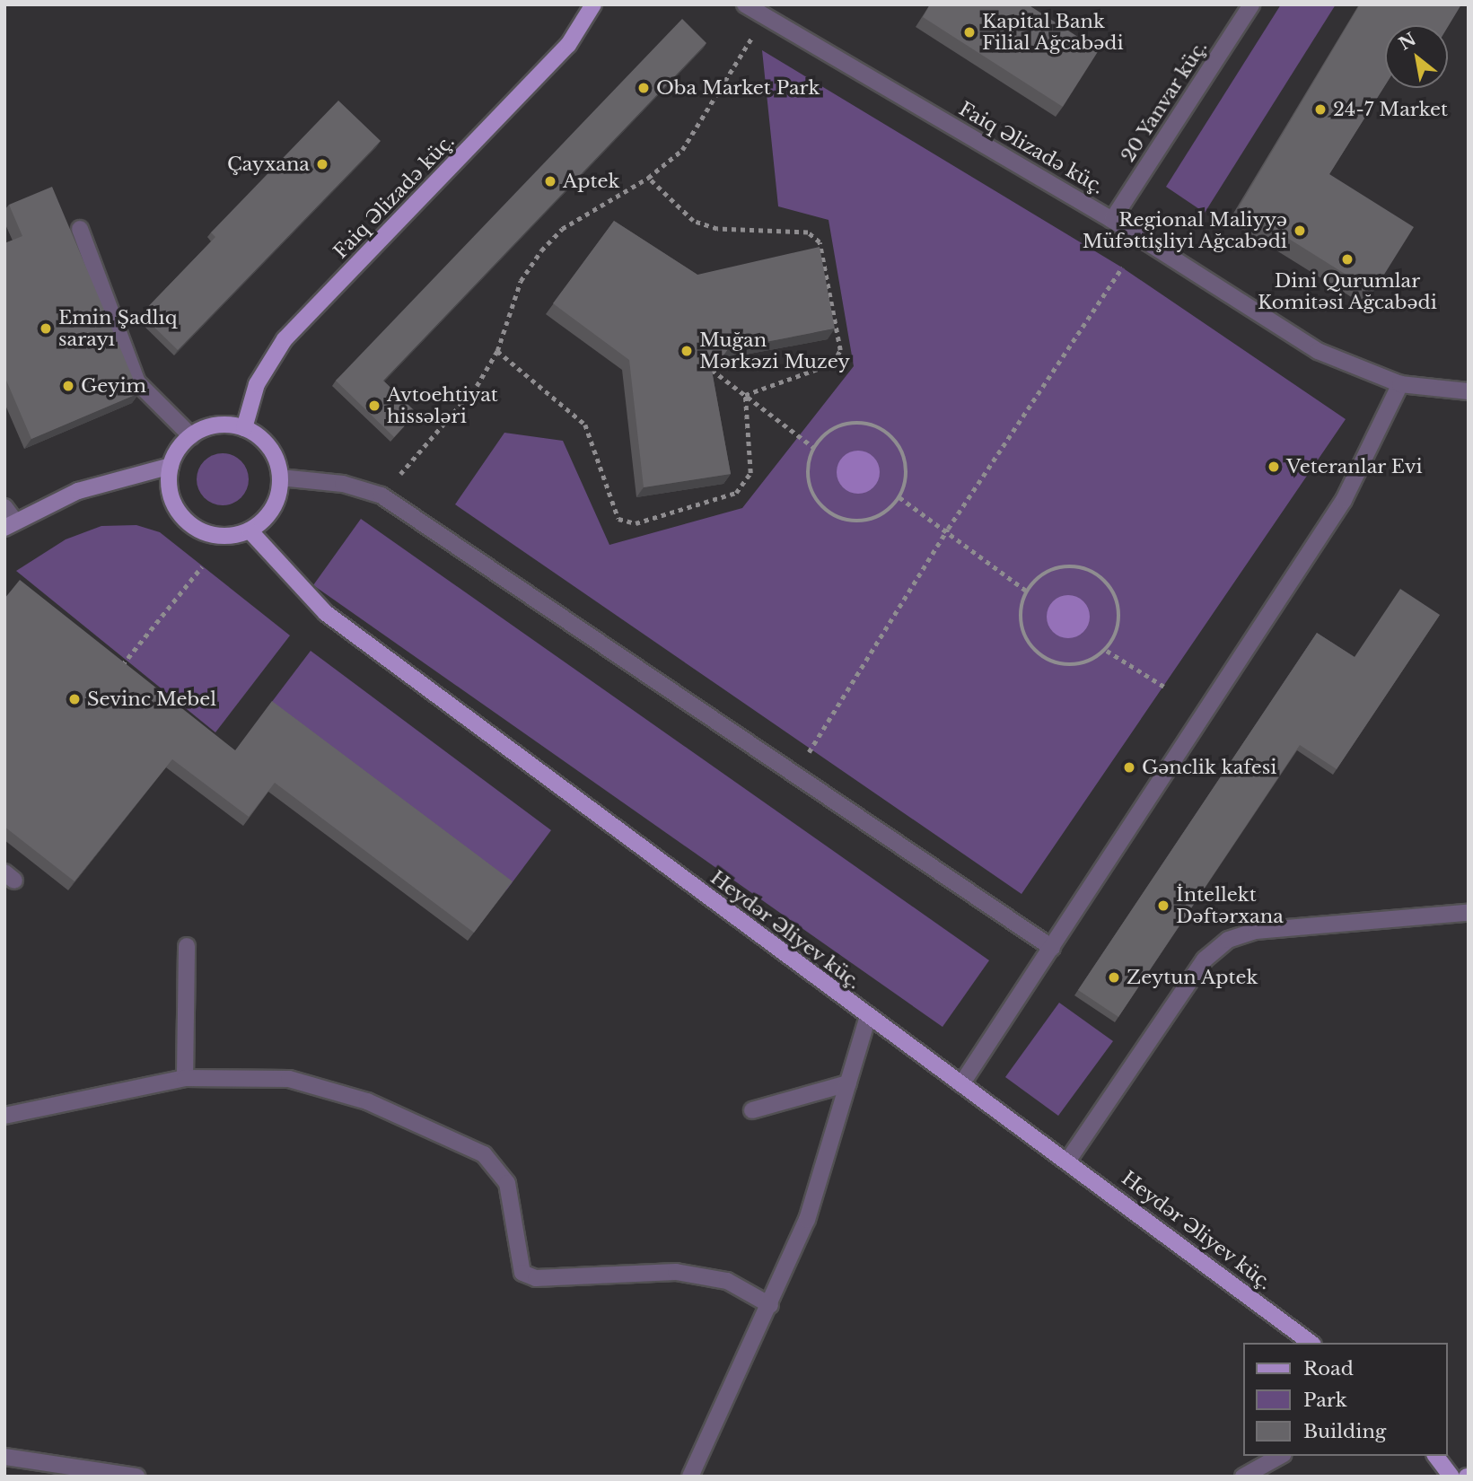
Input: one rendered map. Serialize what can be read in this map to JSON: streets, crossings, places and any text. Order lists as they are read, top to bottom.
{
  "streets": {
    "main road": ["Faiq Əlizadə küç.", "Heydər Əliyev küç."],
    "street": ["20 Yanvar küç."]
  },
  "crossings": [
    ["20 Yanvar küç.", "Faiq Əlizadə küç."],
    ["Faiq Əlizadə küç.", "Heydər Əliyev küç."]
  ],
  "places": [
    "Kapital Bank Filial Ağcabədi",
    "Oba Market Park",
    "24-7 Market",
    "Çayxana",
    "Aptek",
    "Regional Maliyyə Müfəttişliyi Ağcabədi",
    "Dini Qurumlar Komitəsi Ağcabədi",
    "Emin Şadlıq sarayı",
    "Muğan Mərkəzi Muzey",
    "Geyim",
    "Avtoehtiyat hissələri",
    "Veteranlar Evi",
    "Sevinc Mebel",
    "Gənclik kafesi",
    "İntellekt Dəftərxana",
    "Zeytun Aptek"
  ],
  "legend": ["Road", "Park", "Building"],
  "north": "top left"
}
